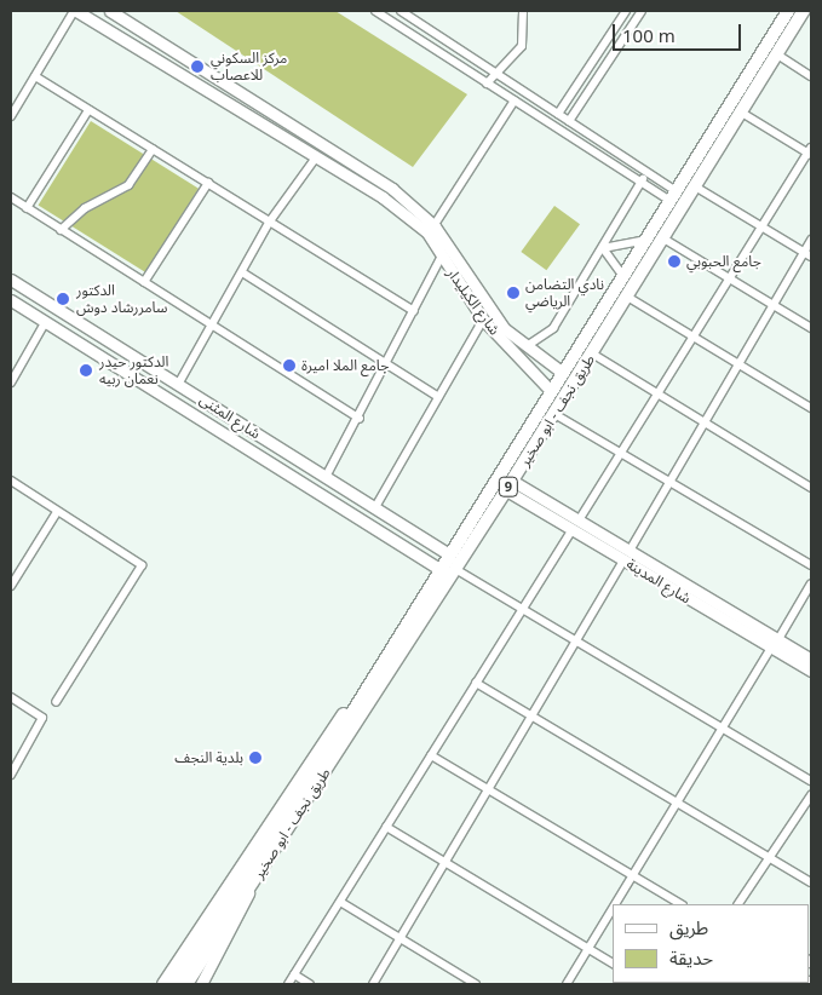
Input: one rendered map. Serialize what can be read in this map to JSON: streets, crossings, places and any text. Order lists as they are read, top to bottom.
{
  "streets": {
    "highway": ["طريق نجف - ابو صخير", "9"],
    "main road": ["شارع الكيليدار", "شارع المثنى", "شارع المدينة"]
  },
  "crossings": [
    ["شارع الكيليدار", "طريق نجف - ابو صخير"],
    ["طريق نجف - ابو صخير", "شارع المثنى"],
    ["طريق نجف - ابو صخير", "شارع المدينة"]
  ],
  "places": [
    "مركز السكوني للاعصاب",
    "جامع الحبوبي",
    "نادي التضامن الرياضي",
    "الدكتور سامررشاد دوش",
    "جامع الملا اميرة",
    "الدكتور حيدر نعمان ربيه",
    "بلدية النجف"
  ],
  "legend": ["طريق", "حديقة"],
  "scale_bar": "100 m"
}
